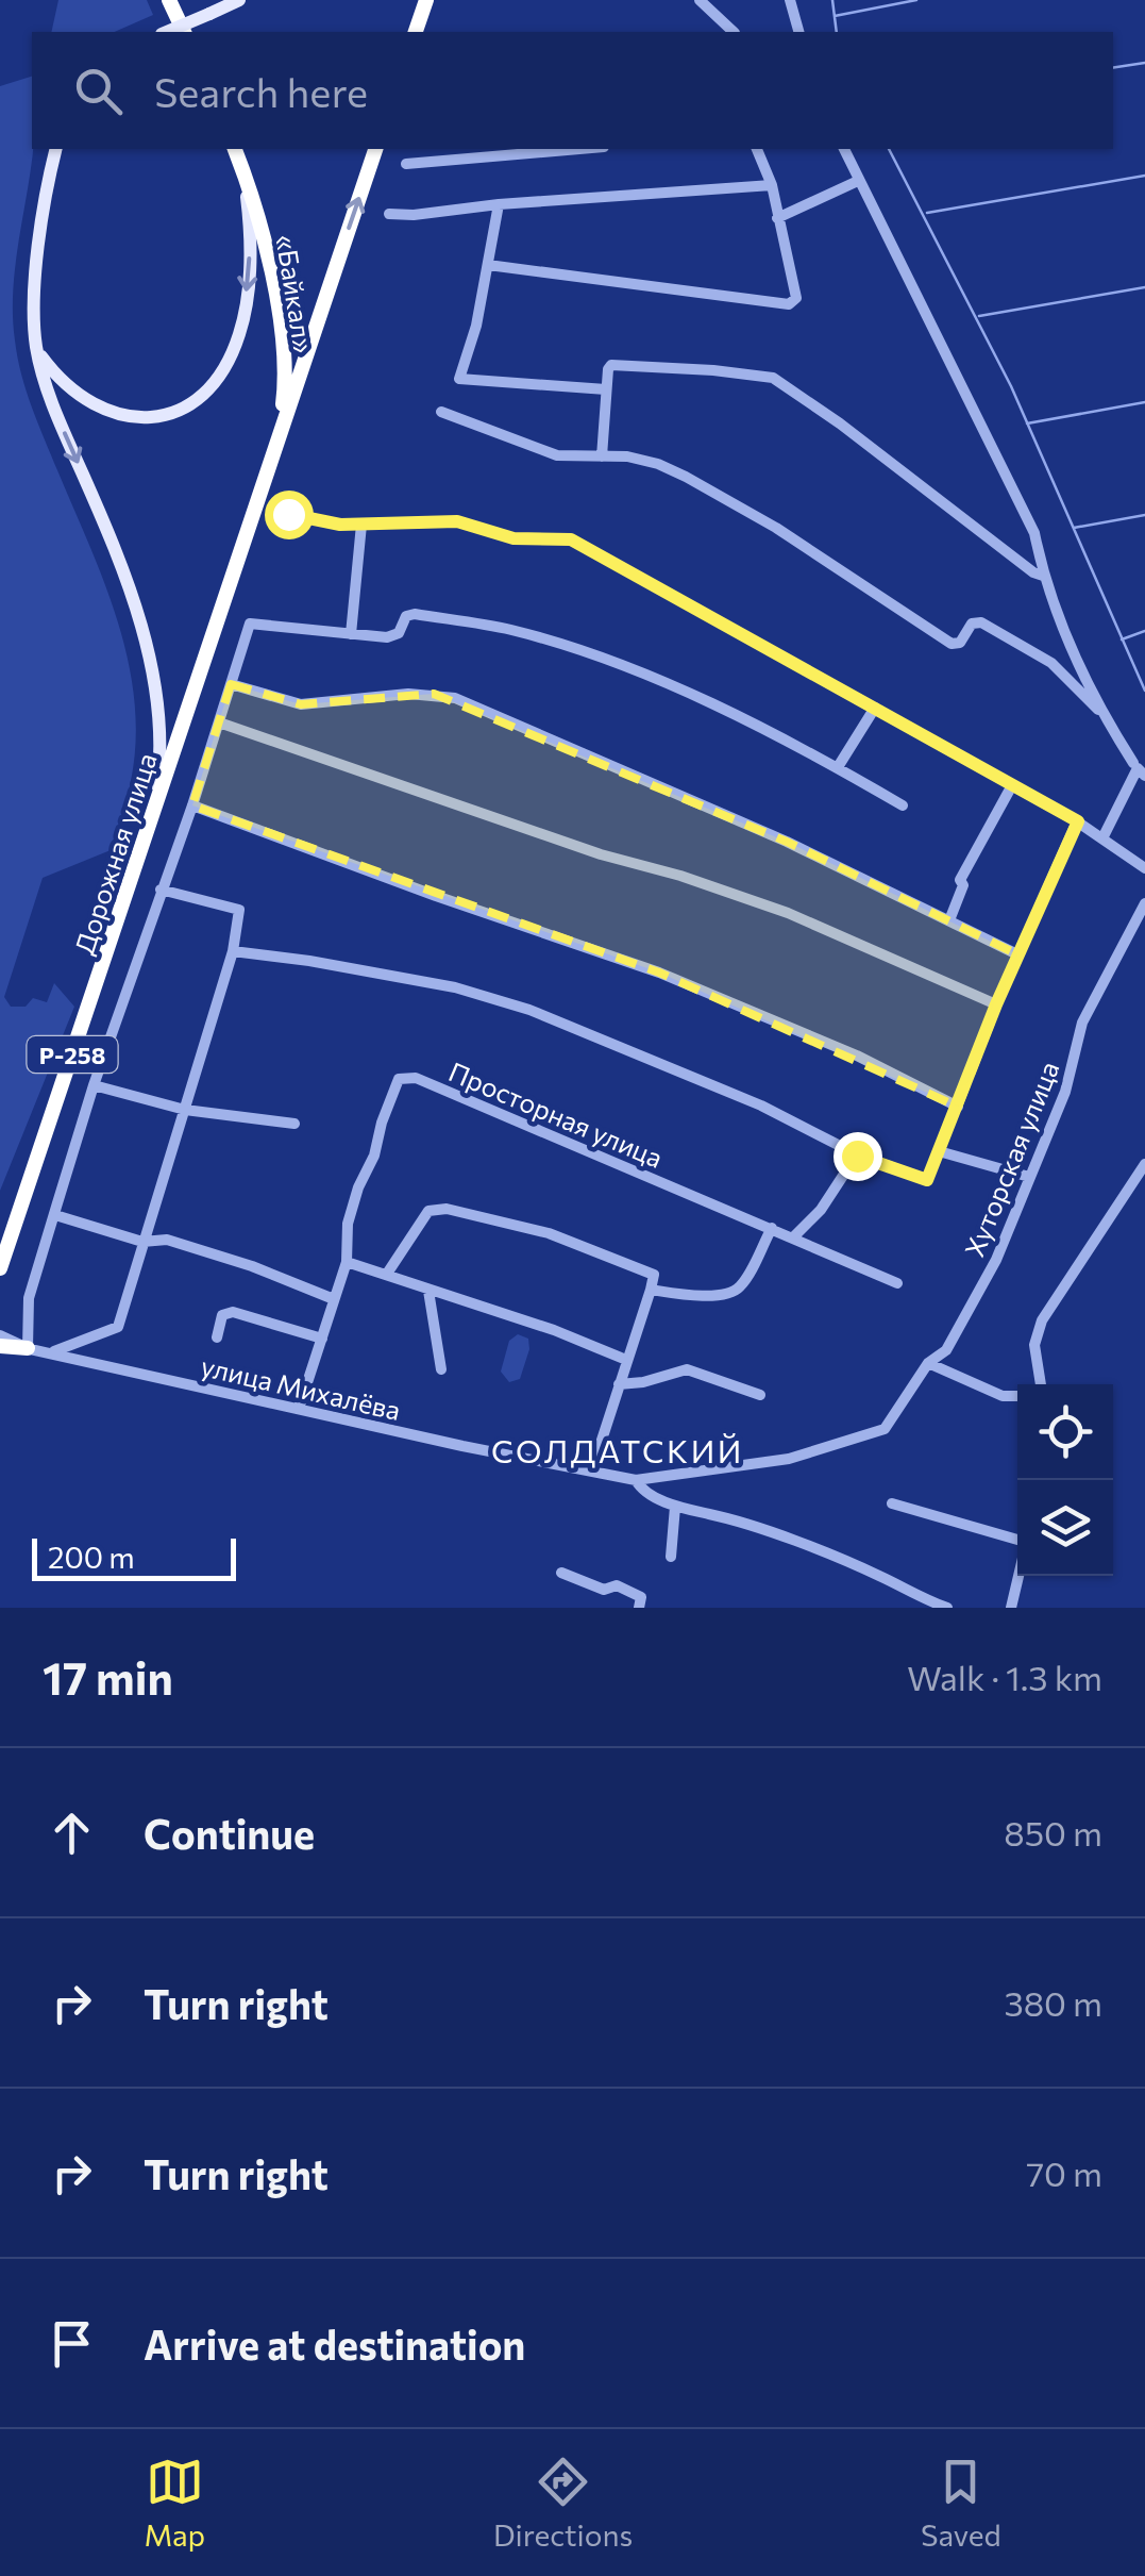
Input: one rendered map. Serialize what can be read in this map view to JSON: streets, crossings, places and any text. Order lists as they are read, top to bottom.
{
  "streets": {
    "highway": ["«Байкал»", "Дорожная улица", "Р-258"],
    "street": ["Просторная улица", "Хуторская улица", "улица Михалёва"]
  },
  "crossings": [
    ["«Байкал»", "Дорожная улица"],
    ["Просторная улица", "улица Михалёва"],
    ["Хуторская улица", "улица Михалёва"]
  ],
  "districts": ["СОЛДАТСКИЙ"],
  "scale_bar": "200 m",
  "page": {
    "search": "Search here",
    "scale": "200 m",
    "heading": ["17 min", "Walk · 1.3 km"],
    "list": [
      ["Continue", "850 m"],
      ["Turn right", "380 m"],
      ["Turn right", "70 m"],
      "Arrive at destination"
    ],
    "nav": ["Map", "Directions", "Saved"]
  }
}
